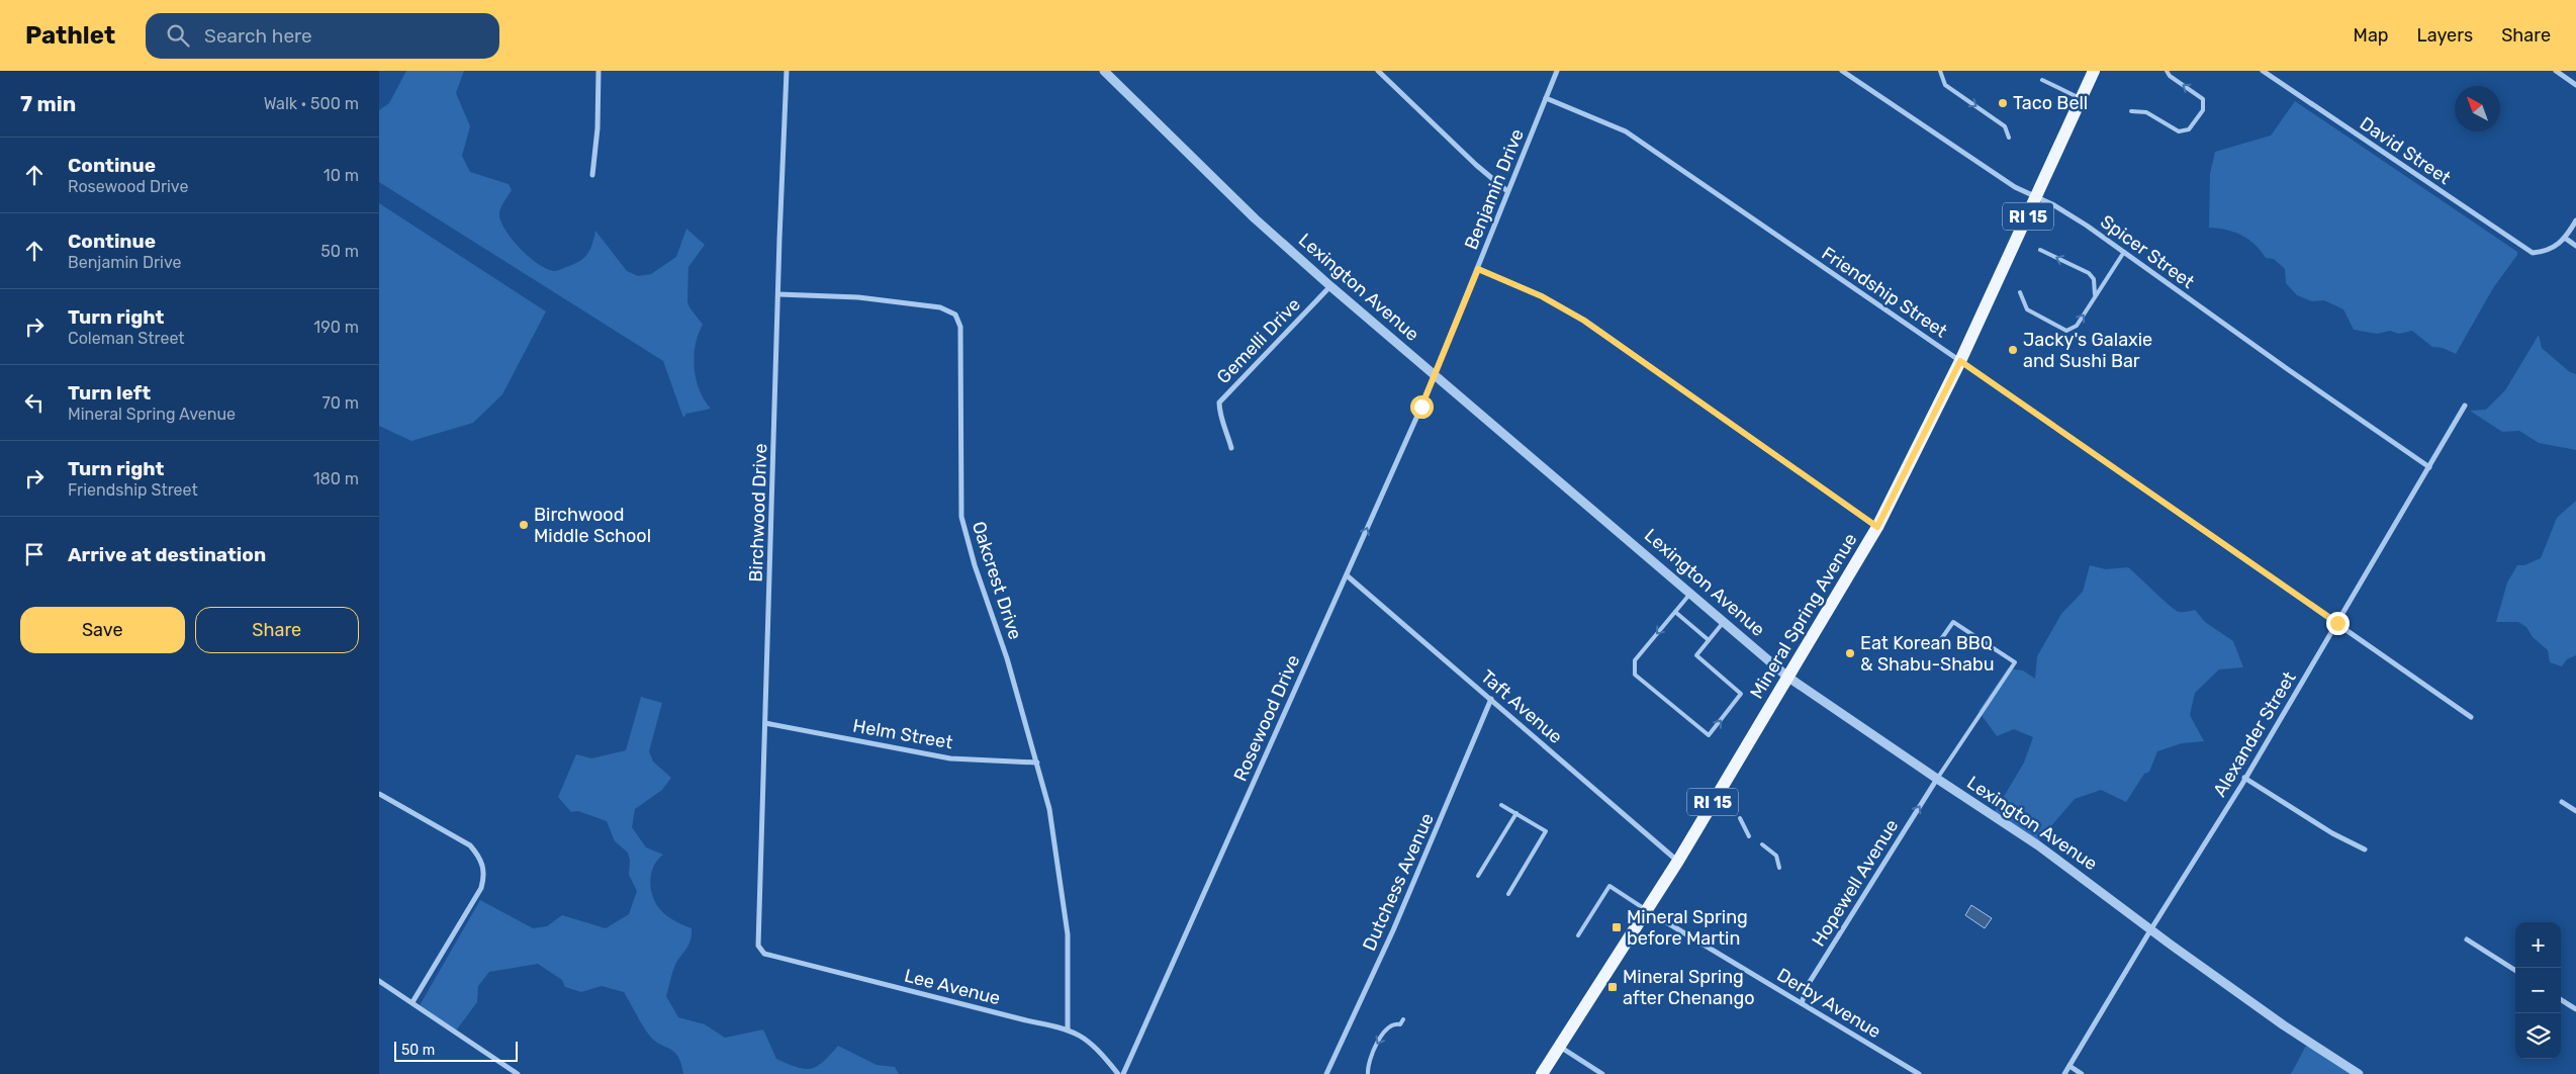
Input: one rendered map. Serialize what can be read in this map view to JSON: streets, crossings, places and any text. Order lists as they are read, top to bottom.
{
  "streets": {
    "main road": ["RI 15", "Mineral Spring Avenue"],
    "street": [
      "David Street",
      "Benjamin Drive",
      "Spicer Street",
      "Lexington Avenue",
      "Friendship Street",
      "Gemelli Drive",
      "Birchwood Drive",
      "Oakcrest Drive",
      "Taft Avenue",
      "Rosewood Drive",
      "Helm Street",
      "Alexander Street",
      "Dutchess Avenue",
      "Hopewell Avenue",
      "Lee Avenue",
      "Derby Avenue"
    ]
  },
  "crossings": [
    ["Benjamin Drive", "Lexington Avenue"],
    ["Benjamin Drive", "Friendship Street"],
    ["Benjamin Drive", "Rosewood Drive"],
    ["Spicer Street", "Mineral Spring Avenue"],
    ["Spicer Street", "Alexander Street"],
    ["Lexington Avenue", "Gemelli Drive"],
    ["Lexington Avenue", "Mineral Spring Avenue"],
    ["Lexington Avenue", "Rosewood Drive"],
    ["Lexington Avenue", "Alexander Street"],
    ["Lexington Avenue", "Hopewell Avenue"],
    ["Friendship Street", "Mineral Spring Avenue"],
    ["Friendship Street", "Alexander Street"],
    ["Birchwood Drive", "Oakcrest Drive"],
    ["Birchwood Drive", "Helm Street"],
    ["Birchwood Drive", "Lee Avenue"],
    ["Oakcrest Drive", "Helm Street"],
    ["Oakcrest Drive", "Lee Avenue"],
    ["Mineral Spring Avenue", "Taft Avenue"],
    ["Mineral Spring Avenue", "Derby Avenue"],
    ["Taft Avenue", "Rosewood Drive"],
    ["Taft Avenue", "Dutchess Avenue"],
    ["Hopewell Avenue", "Derby Avenue"]
  ],
  "one_way": ["Hopewell Avenue"],
  "places": {
    "other": [
      "Taco Bell",
      "Jacky's Galaxie and Sushi Bar",
      "Birchwood Middle School",
      "Eat Korean BBQ & Shabu-Shabu"
    ],
    "transit": ["Mineral Spring before Martin", "Mineral Spring after Chenango"]
  },
  "scale_bar": "50 m",
  "north": "top left",
  "page": {
    "header": "Pathlet",
    "search": "Search here",
    "nav": ["Map", "Layers", "Share"],
    "heading": ["7 min", "Walk · 500 m"],
    "list": [
      ["Continue", "Rosewood Drive", "10 m"],
      ["Continue", "Benjamin Drive", "50 m"],
      ["Turn right", "Coleman Street", "190 m"],
      ["Turn left", "Mineral Spring Avenue", "70 m"],
      ["Turn right", "Friendship Street", "180 m"],
      "Arrive at destination"
    ],
    "buttons": ["Save", "Share"],
    "map_buttons": ["+", "−"],
    "scale": "50 m"
  }
}
